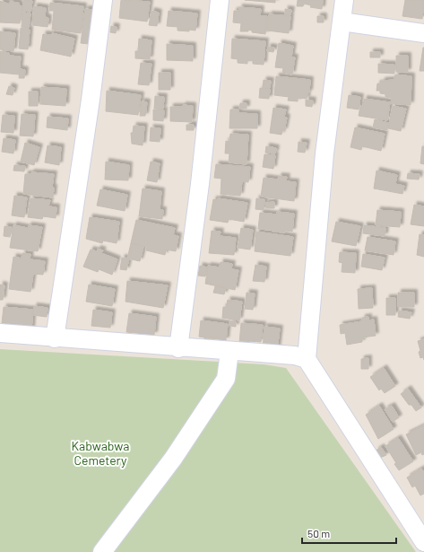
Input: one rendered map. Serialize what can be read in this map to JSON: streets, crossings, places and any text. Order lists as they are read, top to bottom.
{
  "parks": ["Kabwabwa Cemetery"],
  "scale_bar": "50 m"
}
